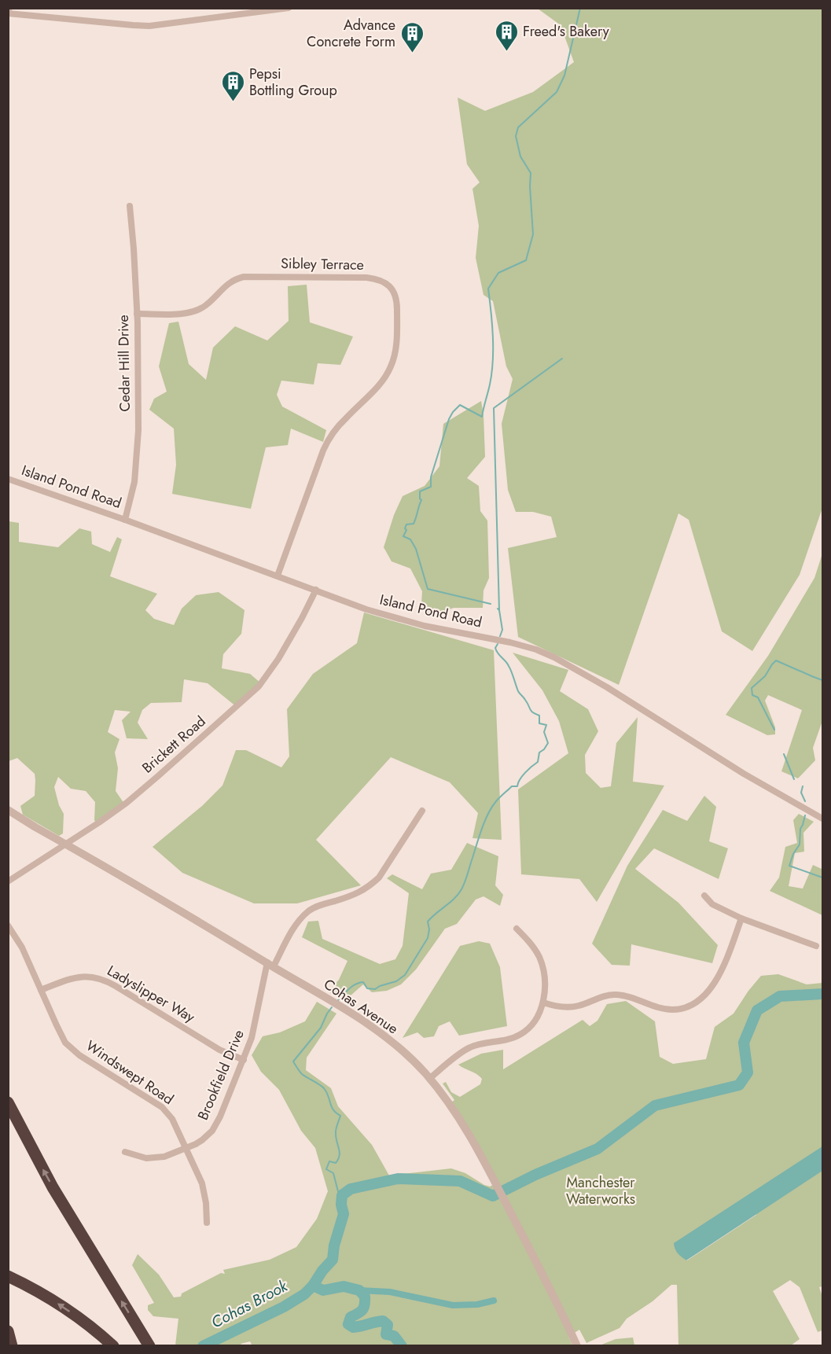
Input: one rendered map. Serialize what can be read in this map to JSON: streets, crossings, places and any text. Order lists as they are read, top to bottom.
{
  "streets": {
    "street": [
      "Sibley Terrace",
      "Cedar Hill Drive",
      "Island Pond Road",
      "Brickett Road",
      "Ladyslipper Way",
      "Cohas Avenue",
      "Windswept Road",
      "Brookfield Drive"
    ]
  },
  "crossings": [
    ["Sibley Terrace", "Cedar Hill Drive"],
    ["Sibley Terrace", "Island Pond Road"],
    ["Cedar Hill Drive", "Island Pond Road"],
    ["Island Pond Road", "Brickett Road"],
    ["Brickett Road", "Cohas Avenue"],
    ["Ladyslipper Way", "Windswept Road"],
    ["Ladyslipper Way", "Brookfield Drive"],
    ["Cohas Avenue", "Brookfield Drive"],
    ["Windswept Road", "Brookfield Drive"]
  ],
  "water": ["Cohas Brook"],
  "parks": ["Manchester Waterworks"],
  "places": {
    "building": ["Freed's Bakery", "Advance Concrete Form", "Pepsi Bottling Group"]
  }
}
